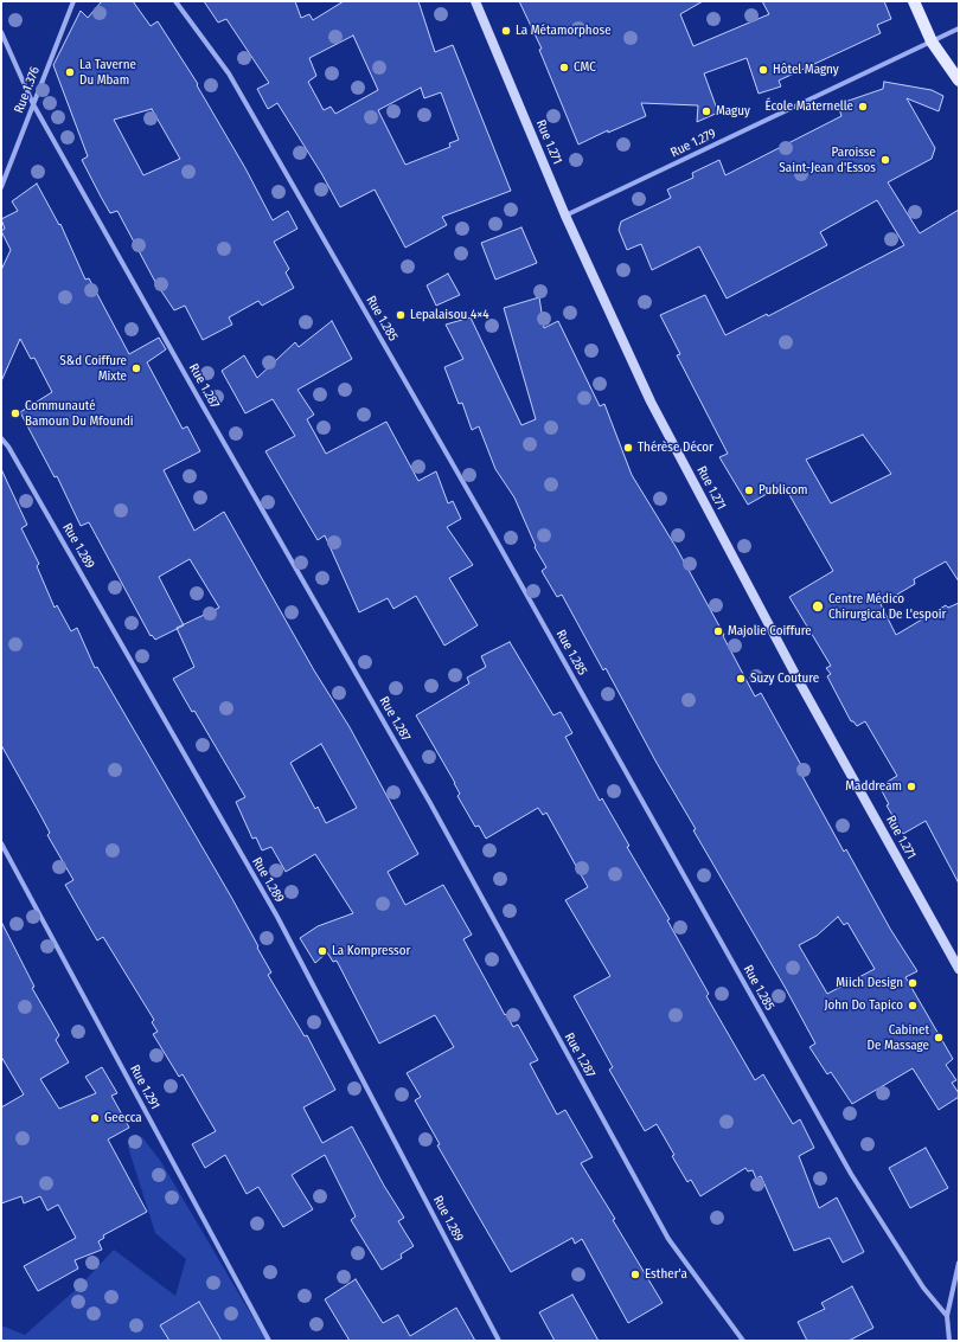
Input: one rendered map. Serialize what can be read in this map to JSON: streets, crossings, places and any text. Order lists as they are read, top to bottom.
{
  "streets": {
    "street": [
      "Rue 1.376",
      "Rue 1.271",
      "Rue 1.279",
      "Rue 1.285",
      "Rue 1.287",
      "Rue 1.289",
      "Rue 1.291"
    ]
  },
  "crossings": [
    ["Rue 1.376", "Rue 1.287"],
    ["Rue 1.271", "Rue 1.279"]
  ],
  "places": [
    "La Métamorphose",
    "CMC",
    "Hôtel Magny",
    "La Taverne Du Mbam",
    "École Maternelle",
    "Maguy",
    "Paroisse Saint-Jean d'Essos",
    "Lepalaisou 4×4",
    "S&d Coiffure Mixte",
    "Communauté Bamoun Du Mfoundi",
    "Thérèse Décor",
    "Publicom",
    "Centre Médico Chirurgical De L'espoir",
    "Majolie Coiffure",
    "Suzy Couture",
    "Maddream",
    "La Kompressor",
    "Miich Design",
    "John Do Tapico",
    "Cabinet De Massage",
    "Geecca",
    "Esther'a"
  ]
}
